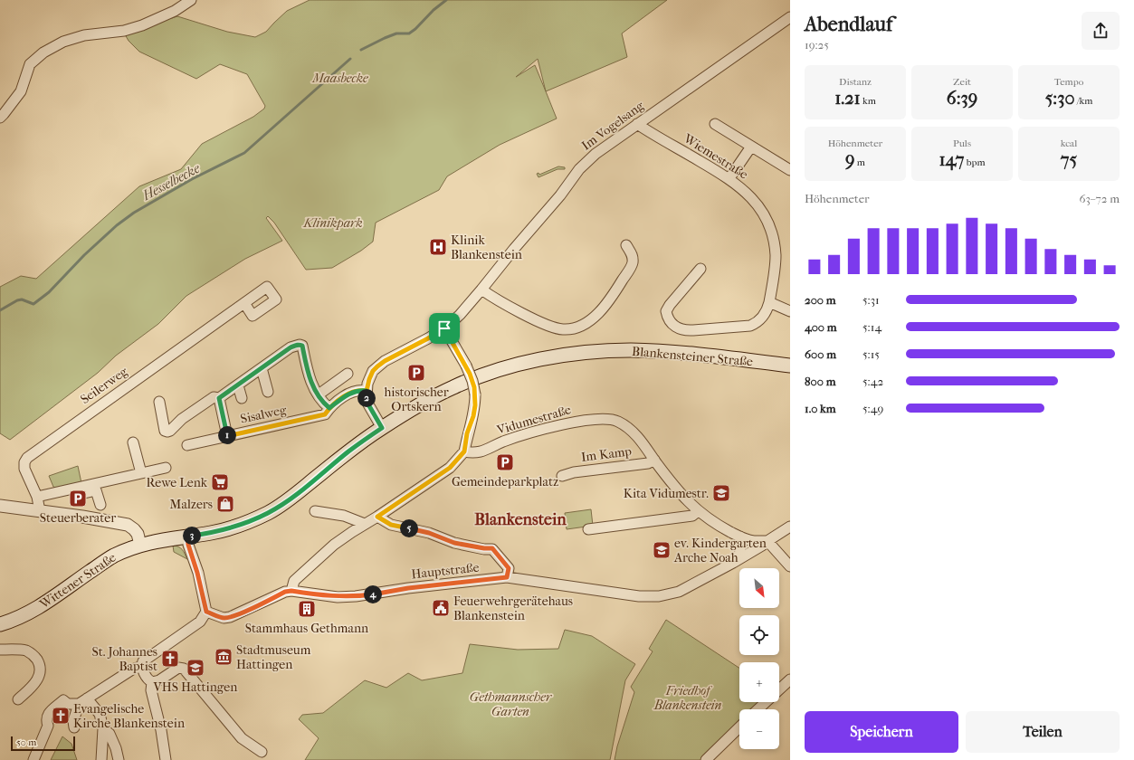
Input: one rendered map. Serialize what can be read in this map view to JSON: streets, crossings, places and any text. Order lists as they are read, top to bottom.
{
  "streets": {
    "main road": ["Blankensteiner Straße", "Wittener Straße"],
    "street": [
      "Im Vogelsang",
      "Wiemestraße",
      "Seilerweg",
      "Sisalweg",
      "Vidumestraße",
      "Im Kamp",
      "Hauptstraße"
    ]
  },
  "crossings": [
    ["Im Vogelsang", "Wiemestraße"],
    ["Im Vogelsang", "Blankensteiner Straße"],
    ["Blankensteiner Straße", "Wittener Straße"],
    ["Vidumestraße", "Im Kamp"],
    ["Vidumestraße", "Hauptstraße"]
  ],
  "districts": ["Blankenstein"],
  "water": ["Hesselbecke"],
  "parks": [
    "Maasbecke",
    "Klinikpark",
    "Friedhof Blankenstein",
    "Gethmannscher Garten"
  ],
  "places": {
    "hospital": ["Klinik Blankenstein"],
    "parking": ["historischer Ortskern", "Gemeindeparkplatz", "Steuerberater"],
    "supermarket": ["Rewe Lenk"],
    "school or university": ["Kita Vidumestr.", "ev. Kindergarten Arche Noah", "VHS Hattingen"],
    "shop": ["Malzers"],
    "public building": ["Feuerwehrgerätehaus Blankenstein"],
    "building": ["Stammhaus Gethmann"],
    "museum": ["Stadtmuseum Hattingen"],
    "church": ["St. Johannes Baptist", "Evangelische Kirche Blankenstein"]
  },
  "scale_bar": "50 m",
  "north": "bottom right",
  "page": {
    "heading": ["Abendlauf", "19:25"],
    "stats": [
      ["Distanz", "1.21 km"],
      ["Zeit", "6:39"],
      ["Tempo", "5:30 /km"],
      ["Höhenmeter", "9 m"],
      ["Puls", "147 bpm"],
      ["kcal", "75"]
    ],
    "chart": ["Höhenmeter", "63–72 m"],
    "list": [
      {
        "name": "200 m",
        "note": "5:31"
      },
      {
        "name": "400 m",
        "note": "5:14"
      },
      {
        "name": "600 m",
        "note": "5:15"
      },
      {
        "name": "800 m",
        "note": "5:42"
      },
      {
        "name": "1.0 km",
        "note": "5:49"
      }
    ],
    "pins": [
      "2",
      "1",
      "5",
      "3",
      "4"
    ],
    "map_buttons": ["+", "−"],
    "buttons": ["Speichern", "Teilen"],
    "scale": "50 m"
  }
}
